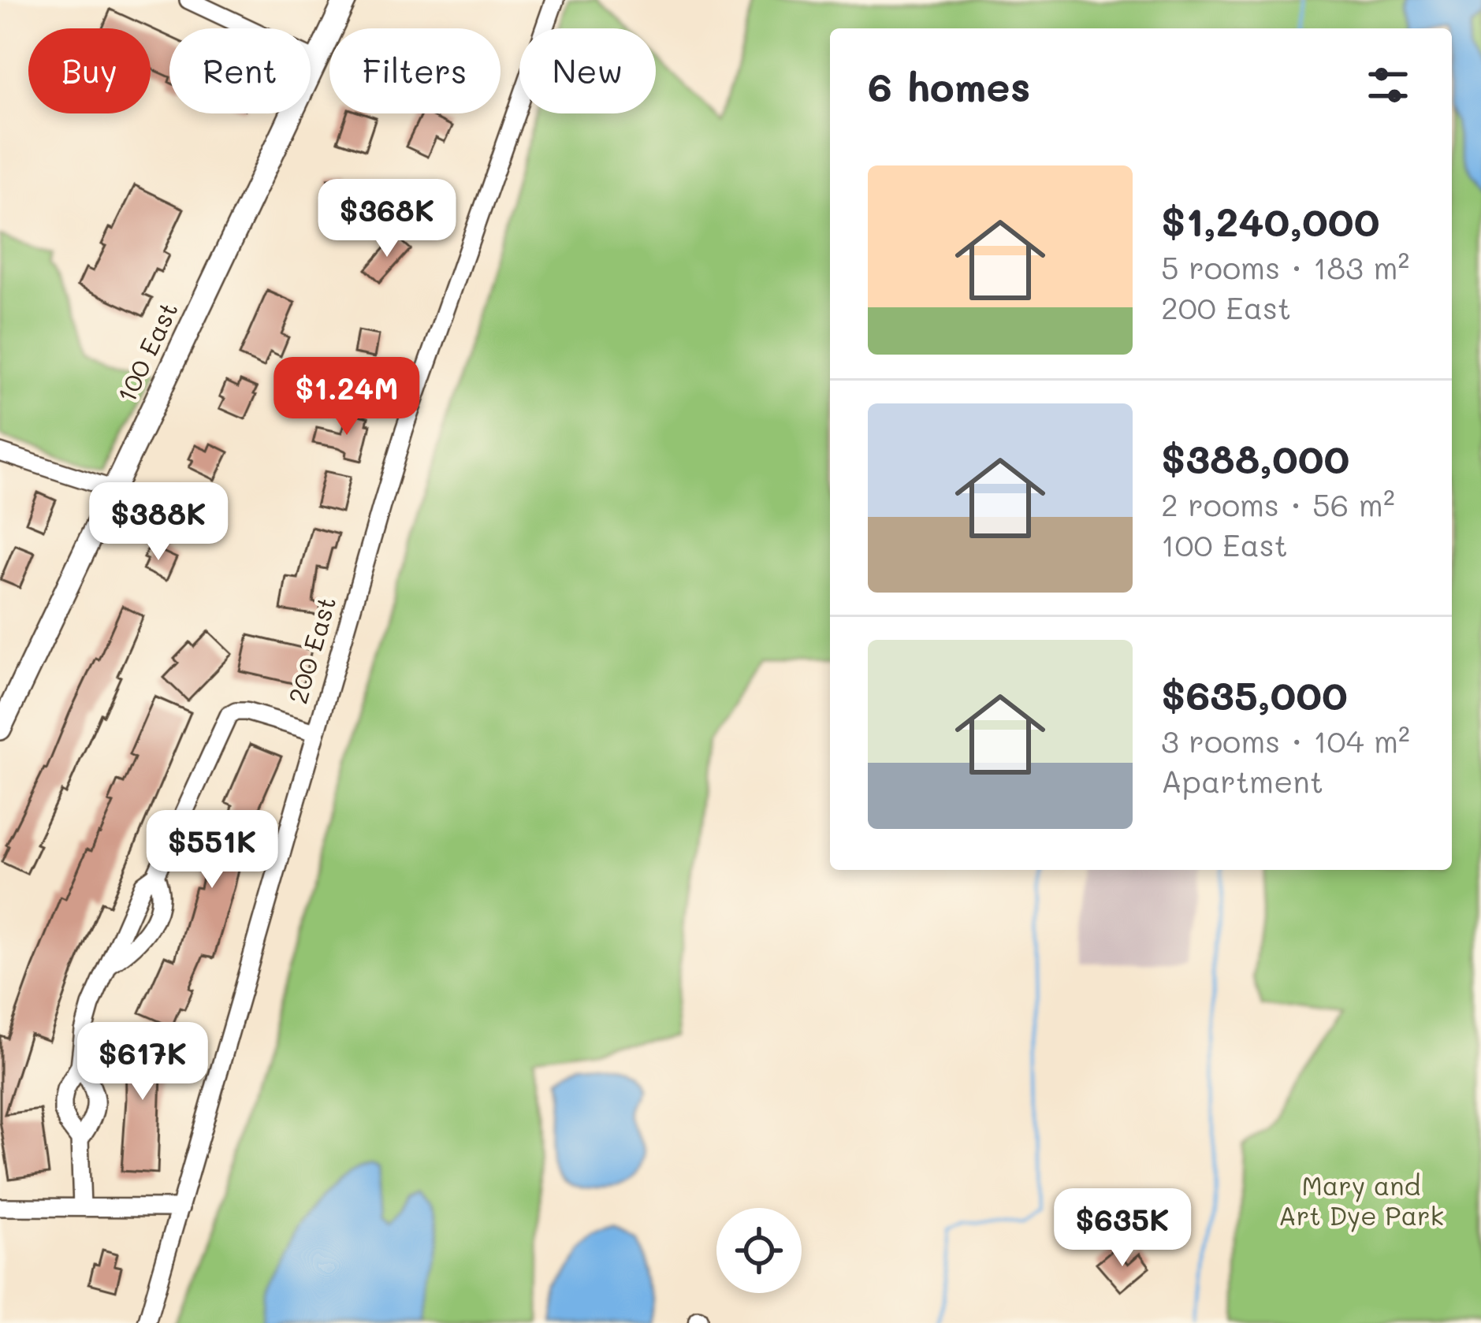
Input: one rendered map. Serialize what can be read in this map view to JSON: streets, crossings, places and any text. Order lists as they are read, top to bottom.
{
  "streets": {
    "main road": ["100 East"],
    "street": ["200 East"]
  },
  "parks": ["Mary and Art Dye Park"],
  "page": {
    "chip": [
      "Buy",
      "Rent",
      "Filters",
      "New"
    ],
    "heading": "6 homes",
    "list": [
      {
        "name": "$1,240,000",
        "note": "5 rooms · 183 m² · 200 East"
      },
      {
        "name": "$388,000",
        "note": "2 rooms · 56 m² · 100 East"
      },
      {
        "name": "$635,000",
        "note": "3 rooms · 104 m² · Apartment"
      }
    ],
    "price": [
      "$368K",
      "$1.24M",
      "$388K",
      "$551K",
      "$617K",
      "$635K"
    ]
  }
}
